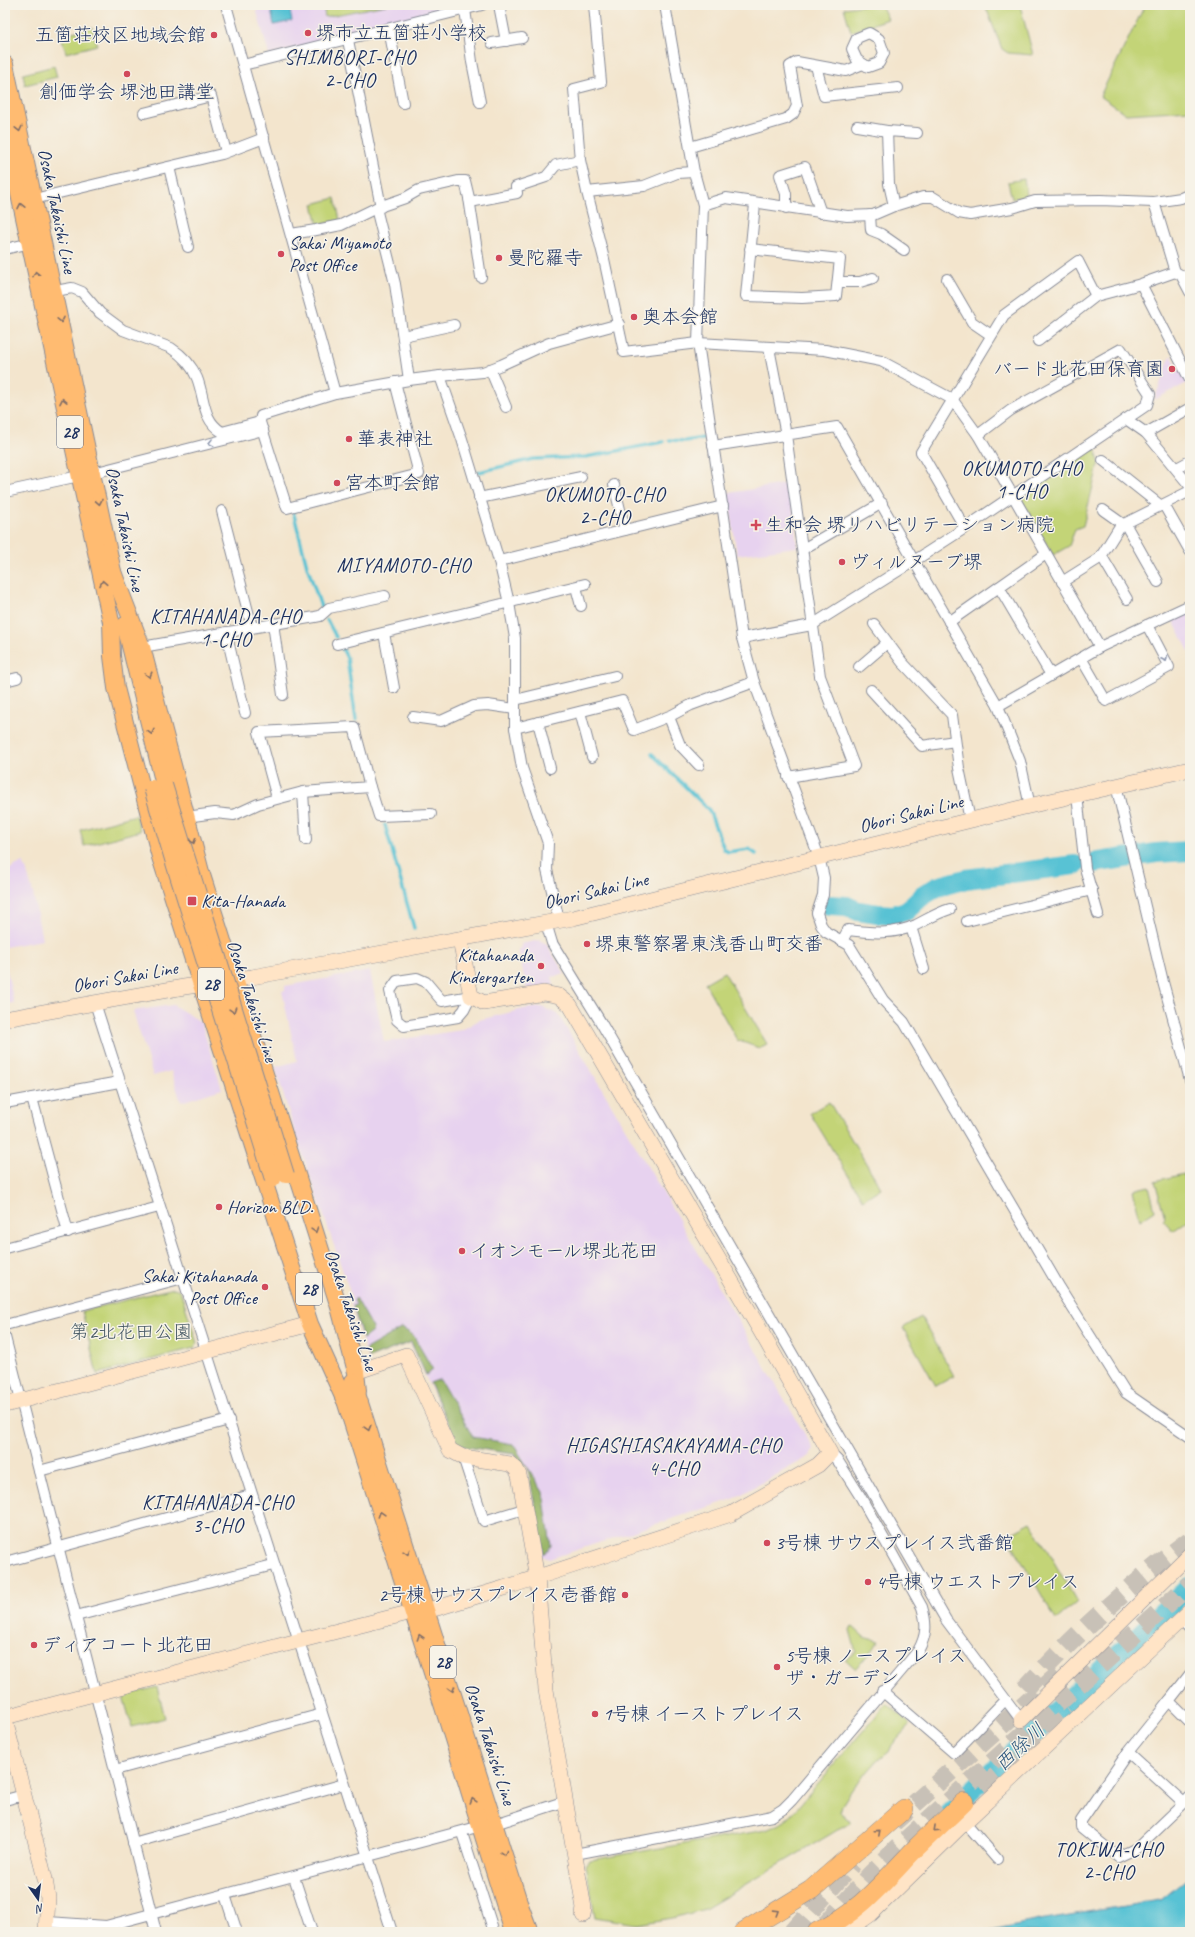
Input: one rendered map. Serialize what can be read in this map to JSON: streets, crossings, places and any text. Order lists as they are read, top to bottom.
{
  "streets": {
    "main road": ["Osaka Takaishi Line", "28"],
    "street": ["Obori Sakai Line"]
  },
  "districts": [
    "SHIMBORI-CHO 2-CHO",
    "OKUMOTO-CHO 1-CHO",
    "OKUMOTO-CHO 2-CHO",
    "MIYAMOTO-CHO",
    "KITAHANADA-CHO 1-CHO",
    "HIGASHIASAKAYAMA-CHO 4-CHO",
    "KITAHANADA-CHO 3-CHO",
    "TOKIWA-CHO 2-CHO"
  ],
  "water": ["西除川"],
  "parks": ["第2北花田公園"],
  "places": {
    "other": [
      "堺市立五箇荘小学校",
      "五箇荘校区地域会館",
      "創価学会 堺池田講堂",
      "Sakai Miyamoto Post Office",
      "曼陀羅寺",
      "奥本会館",
      "バード北花田保育園",
      "華表神社",
      "宮本町会館",
      "ヴィルヌーブ堺",
      "堺東警察署東浅香山町交番",
      "Kitahanada Kindergarten",
      "Horizon BLD.",
      "イオンモール堺北花田",
      "Sakai Kitahanada Post Office",
      "3号棟 サウスプレイス弐番館",
      "4号棟 ウエストプレイス",
      "2号棟 サウスプレイス壱番館",
      "ディアコート北花田",
      "5号棟 ノースプレイス ザ・ガーデン",
      "1号棟 イーストプレイス"
    ],
    "health": ["生和会 堺リハビリテーション病院"],
    "transit": ["Kita-Hanada"]
  },
  "north": "bottom"
}
